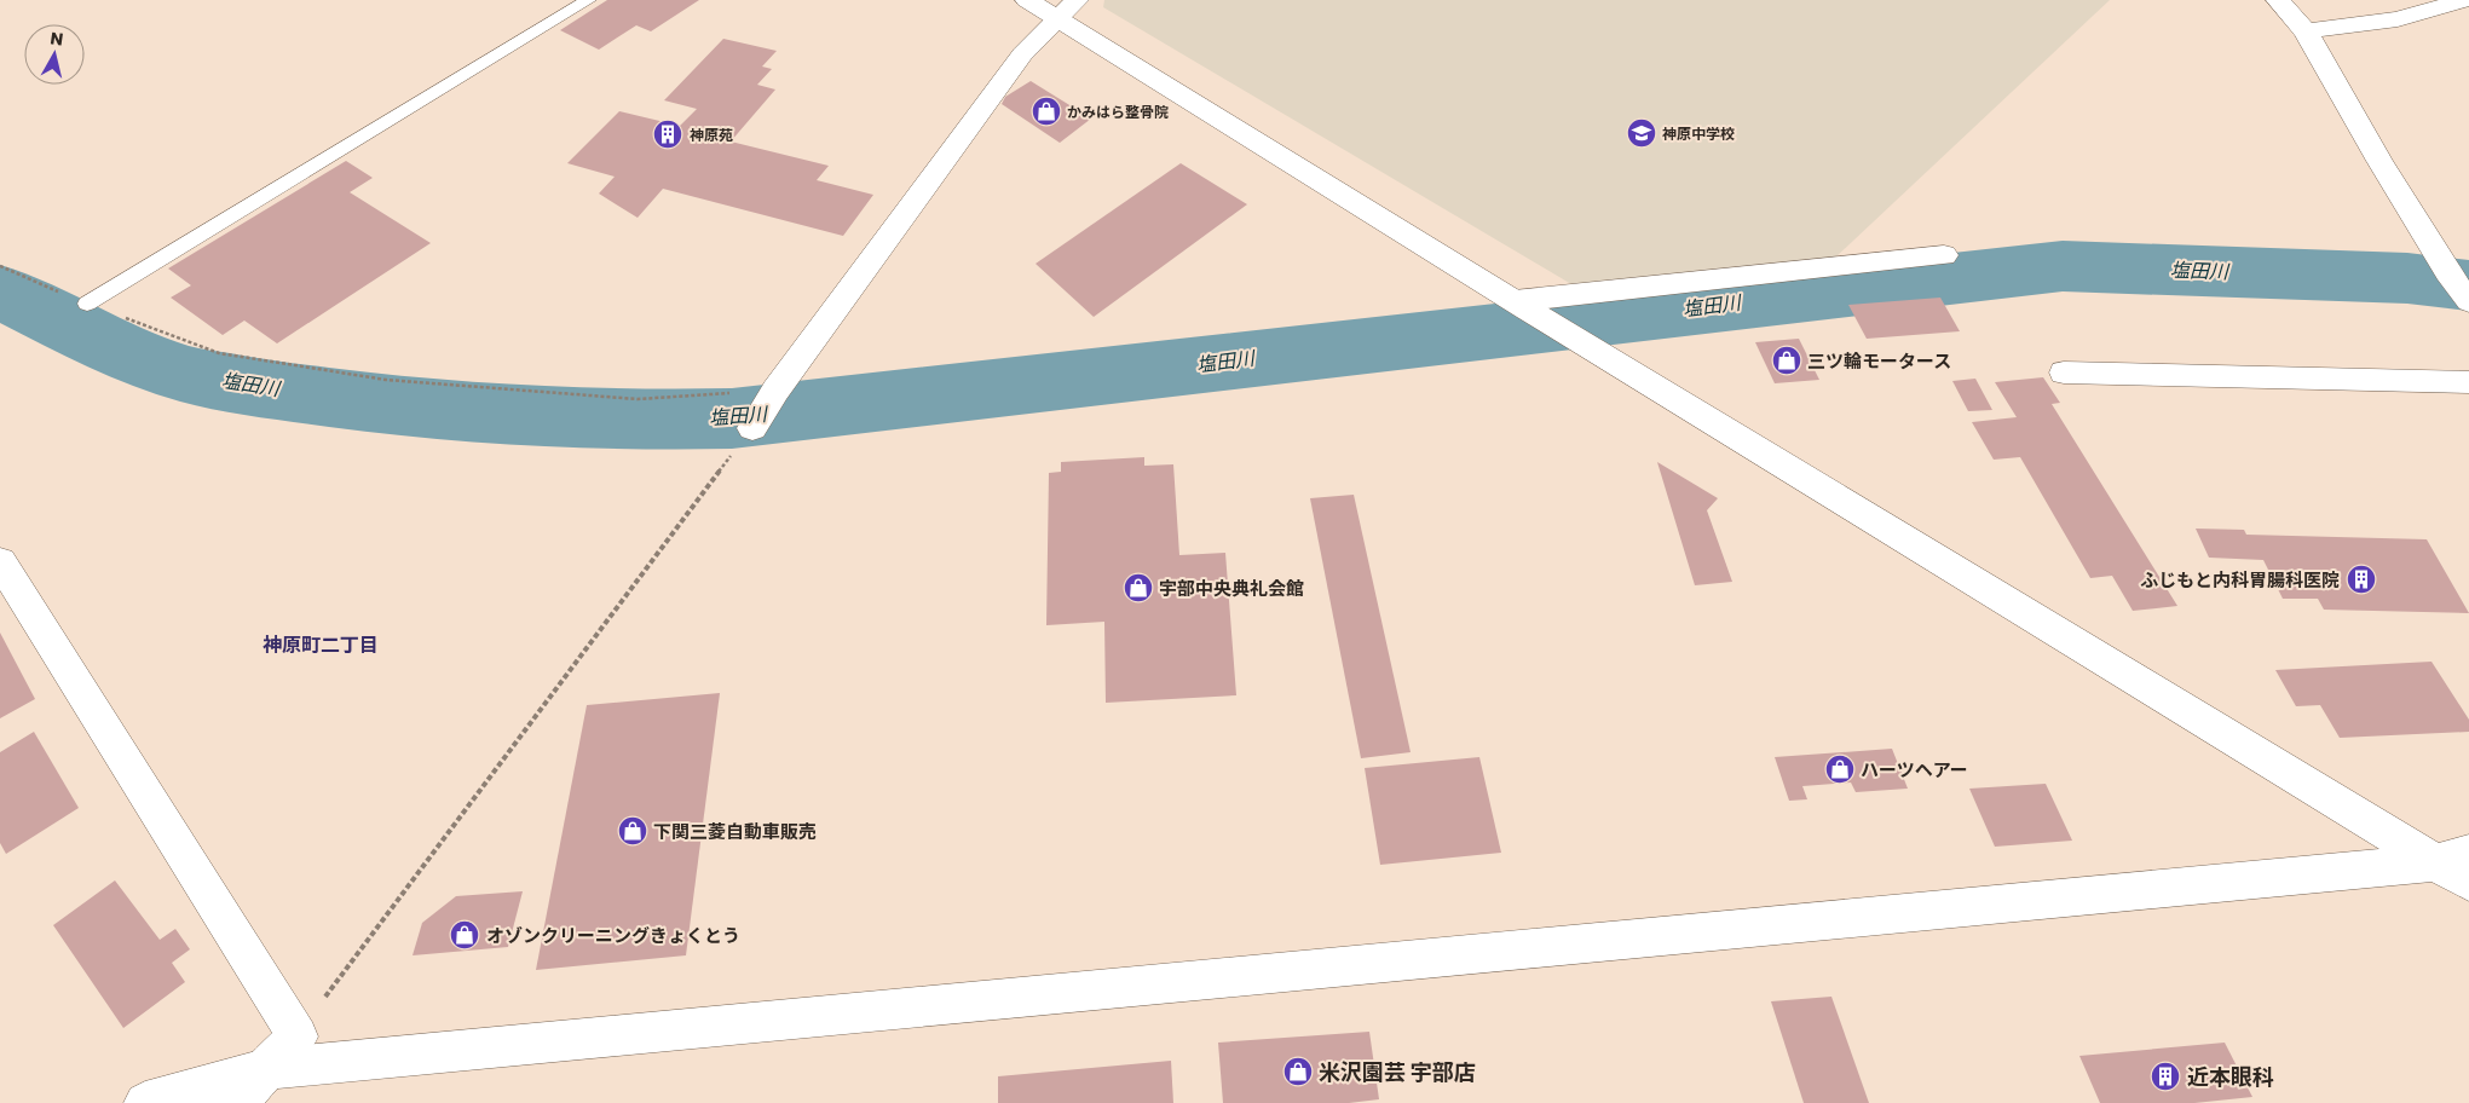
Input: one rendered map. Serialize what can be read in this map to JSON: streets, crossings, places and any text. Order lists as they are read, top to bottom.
{
  "districts": ["神原町二丁目"],
  "water": ["塩田川"],
  "places": {
    "shop": [
      "かみはら整骨院",
      "三ツ輪モータース",
      "宇部中央典礼会館",
      "ハーツヘアー",
      "下関三菱自動車販売",
      "オゾンクリーニングきょくとう",
      "米沢園芸 宇部店"
    ],
    "school or university": ["神原中学校"],
    "building": ["神原苑", "ふじもと内科胃腸科医院", "近本眼科"]
  },
  "north": "top"
}
